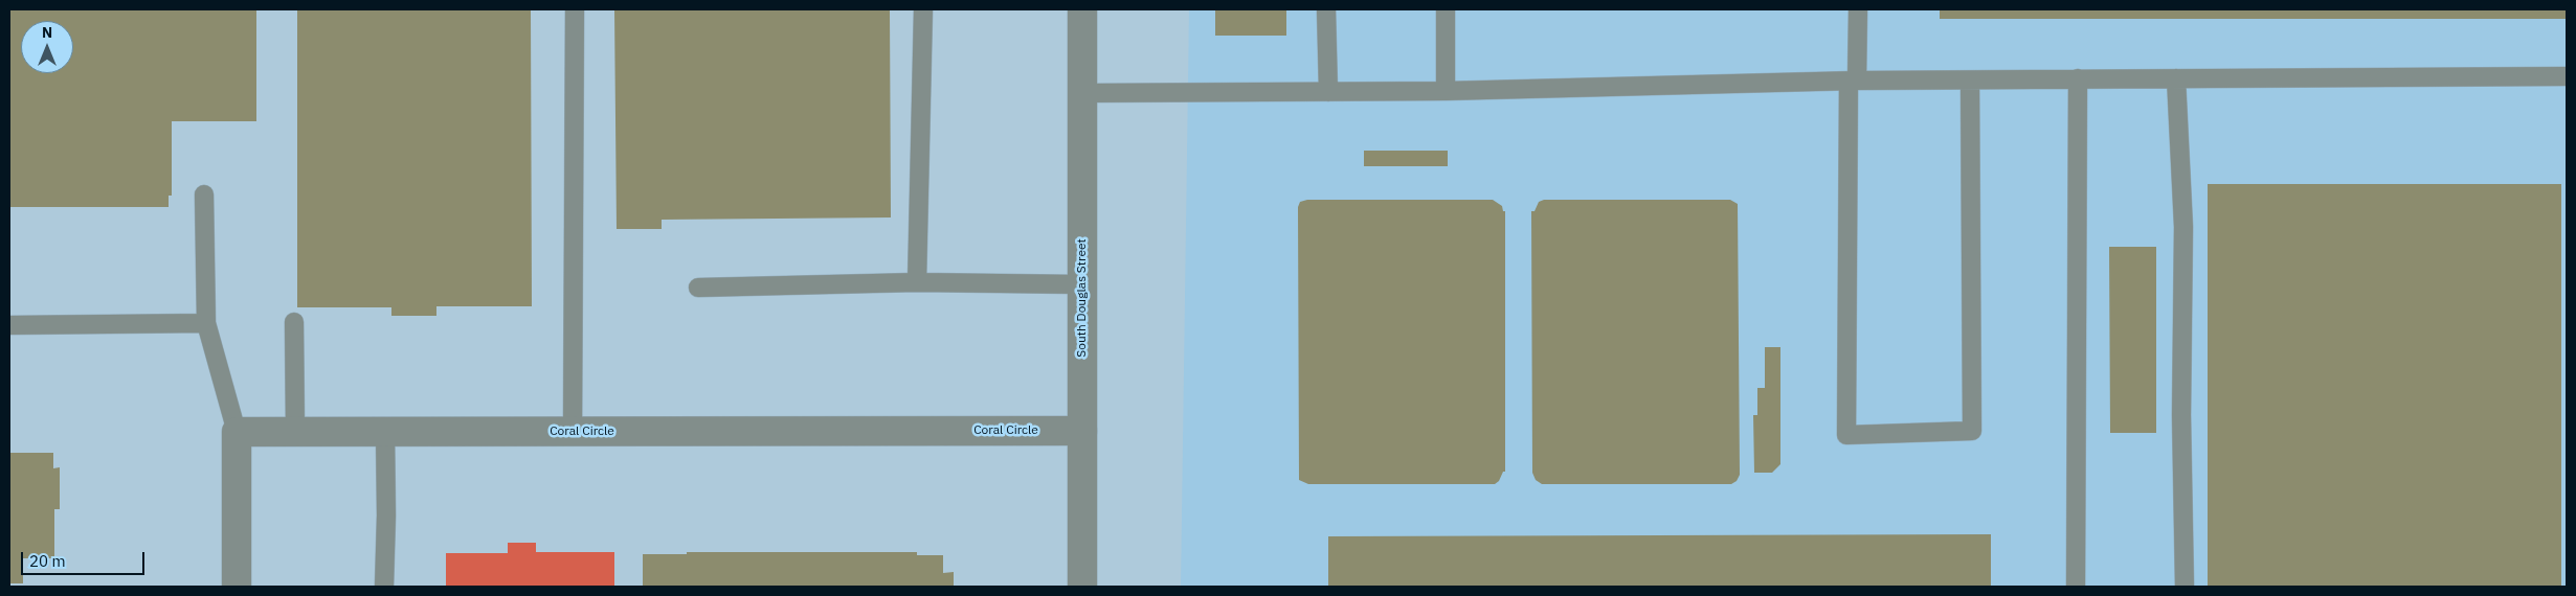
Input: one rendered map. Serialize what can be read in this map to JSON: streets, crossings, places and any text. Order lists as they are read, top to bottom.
{
  "streets": {
    "street": ["South Douglas Street", "Coral Circle"]
  },
  "crossings": [
    ["South Douglas Street", "Coral Circle"]
  ],
  "scale_bar": "20 m",
  "north": "top"
}
